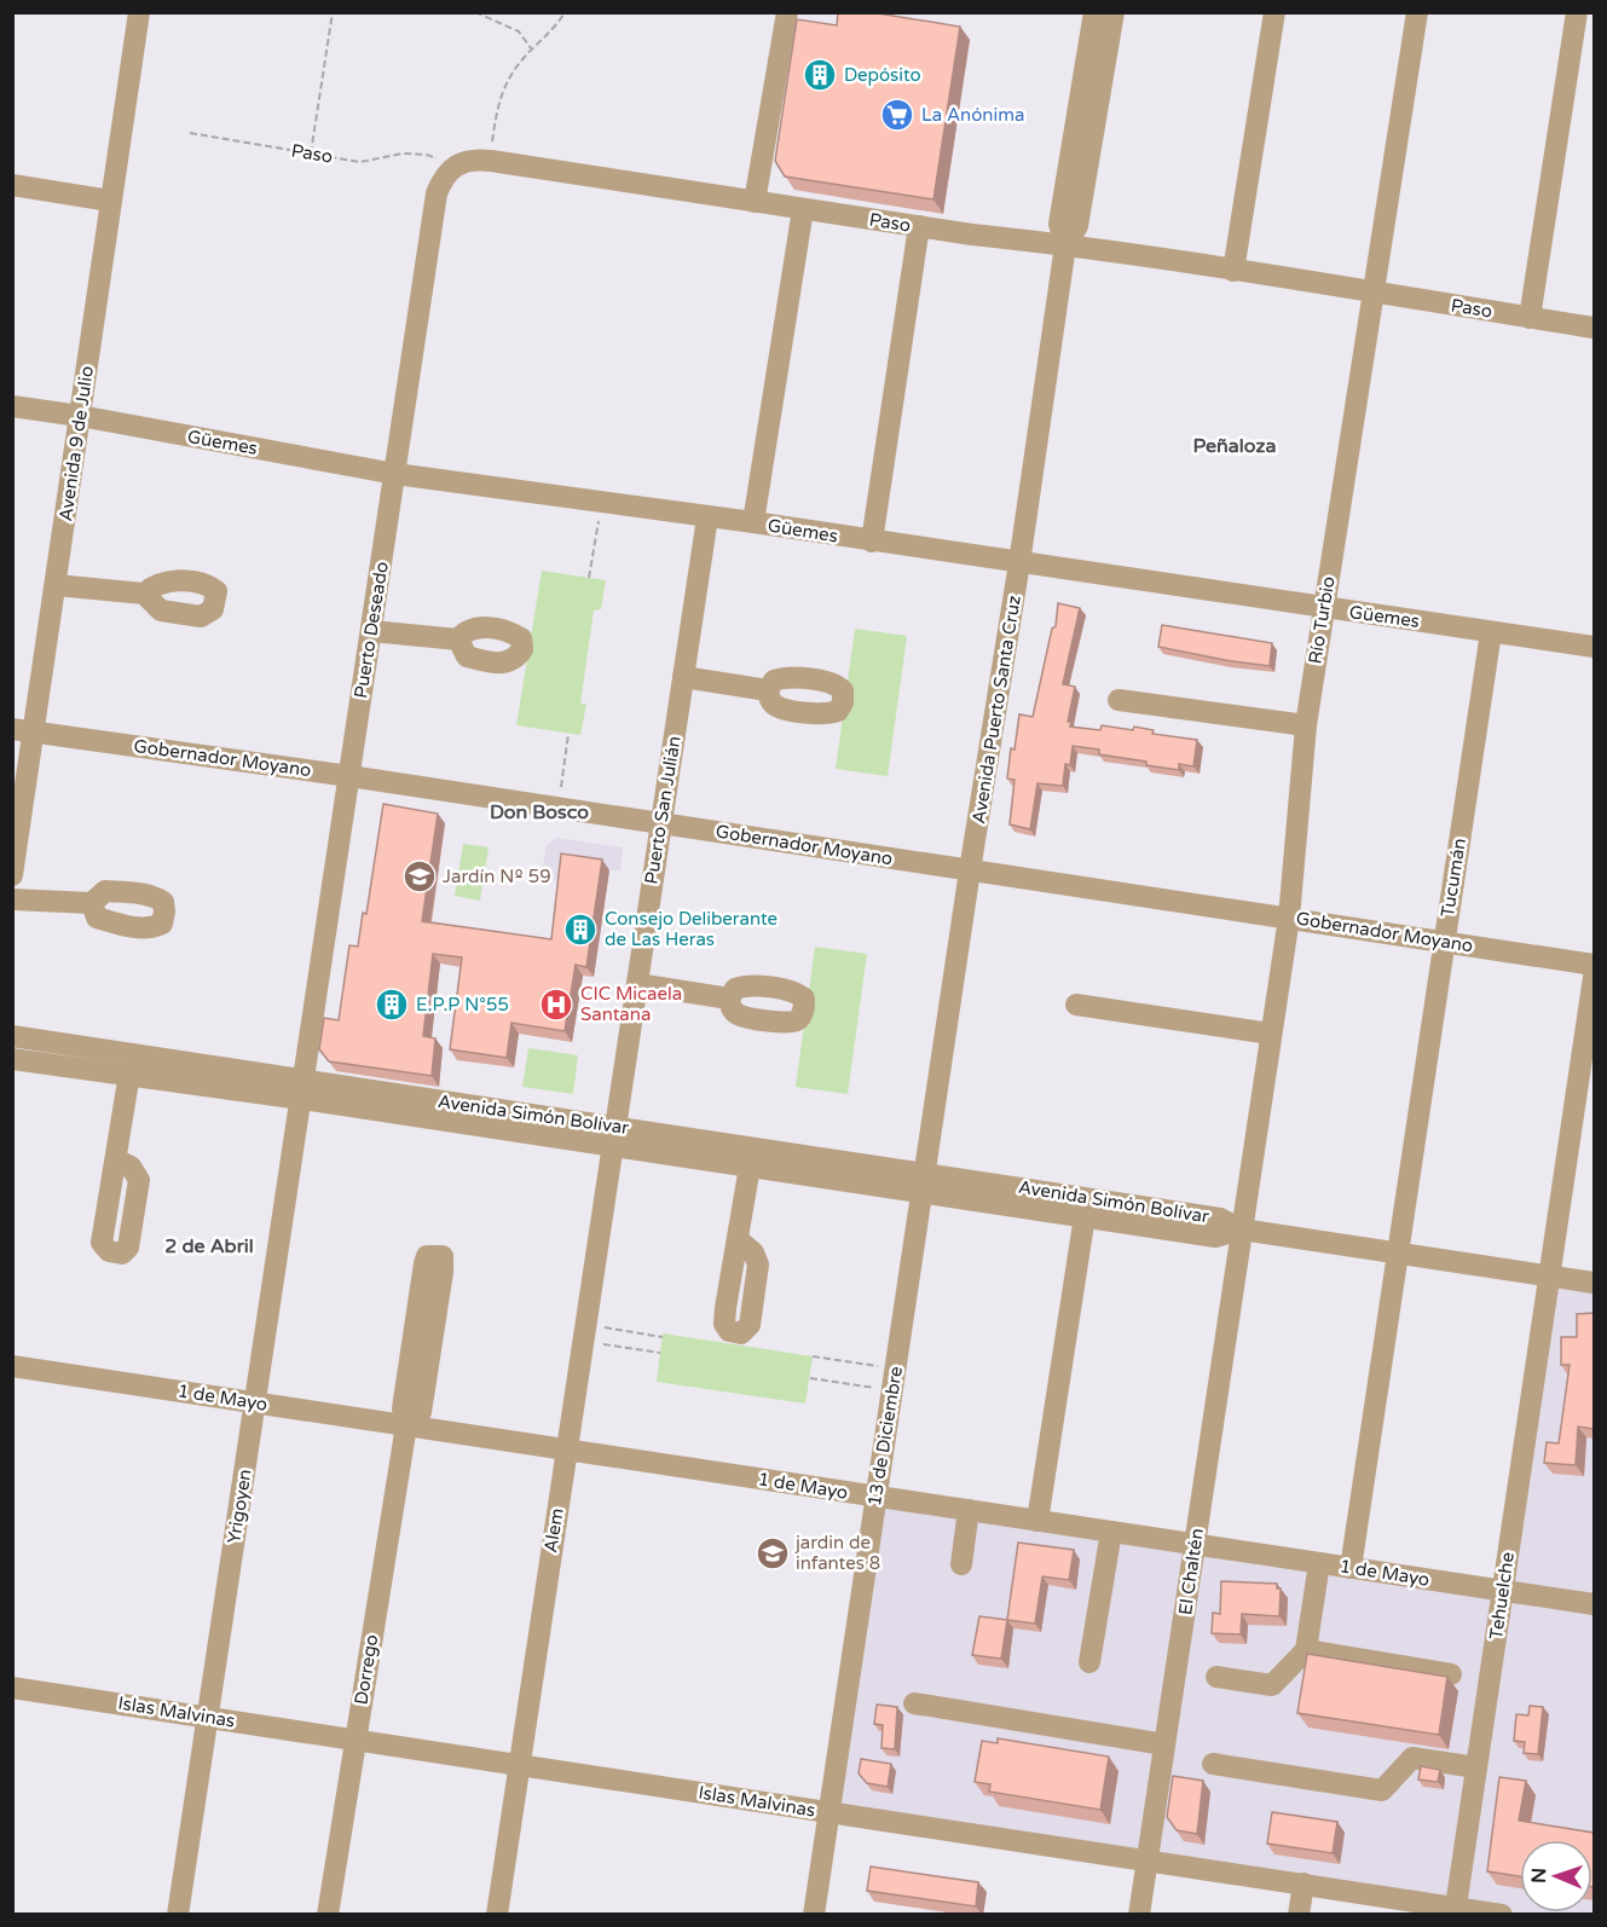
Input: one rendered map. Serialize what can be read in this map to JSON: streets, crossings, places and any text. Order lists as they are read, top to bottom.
{
  "streets": {
    "street": [
      "Paso",
      "Güemes",
      "Avenida 9 de Julio",
      "Río Turbio",
      "Puerto Deseado",
      "Avenida Puerto Santa Cruz",
      "Gobernador Moyano",
      "Puerto San Julián",
      "Tucumán",
      "Avenida Simón Bolívar",
      "1 de Mayo",
      "13 de Diciembre",
      "Yrigoyen",
      "Alem",
      "El Chaltén",
      "Tehuelche",
      "Dorrego",
      "Islas Malvinas"
    ]
  },
  "crossings": [
    ["Paso", "Río Turbio"],
    ["Paso", "Puerto Deseado"],
    ["Paso", "Avenida Puerto Santa Cruz"],
    ["Güemes", "Avenida 9 de Julio"],
    ["Güemes", "Río Turbio"],
    ["Güemes", "Puerto Deseado"],
    ["Güemes", "Avenida Puerto Santa Cruz"],
    ["Güemes", "Puerto San Julián"],
    ["Güemes", "Tucumán"],
    ["Avenida 9 de Julio", "Gobernador Moyano"],
    ["Río Turbio", "Gobernador Moyano"],
    ["Río Turbio", "Avenida Simón Bolívar"],
    ["Río Turbio", "El Chaltén"],
    ["Puerto Deseado", "Gobernador Moyano"],
    ["Puerto Deseado", "Avenida Simón Bolívar"],
    ["Puerto Deseado", "Yrigoyen"],
    ["Avenida Puerto Santa Cruz", "Gobernador Moyano"],
    ["Avenida Puerto Santa Cruz", "Avenida Simón Bolívar"],
    ["Avenida Puerto Santa Cruz", "13 de Diciembre"],
    ["Gobernador Moyano", "Puerto San Julián"],
    ["Gobernador Moyano", "Tucumán"],
    ["Puerto San Julián", "Avenida Simón Bolívar"],
    ["Puerto San Julián", "Alem"],
    ["Tucumán", "1 de Mayo"],
    ["Avenida Simón Bolívar", "13 de Diciembre"],
    ["Avenida Simón Bolívar", "Yrigoyen"],
    ["Avenida Simón Bolívar", "Alem"],
    ["Avenida Simón Bolívar", "El Chaltén"],
    ["1 de Mayo", "13 de Diciembre"],
    ["1 de Mayo", "Yrigoyen"],
    ["1 de Mayo", "Alem"],
    ["1 de Mayo", "El Chaltén"],
    ["1 de Mayo", "Tehuelche"],
    ["1 de Mayo", "Dorrego"],
    ["13 de Diciembre", "Islas Malvinas"],
    ["Yrigoyen", "Islas Malvinas"],
    ["Alem", "Islas Malvinas"],
    ["El Chaltén", "Islas Malvinas"],
    ["Tehuelche", "Islas Malvinas"],
    ["Dorrego", "Islas Malvinas"]
  ],
  "districts": ["Peñaloza", "Don Bosco", "2 de Abril"],
  "places": {
    "building": ["Depósito", "Consejo Deliberante de Las Heras", "E.P.P N°55"],
    "supermarket": ["La Anónima"],
    "school or university": ["Jardín Nº 59", "jardin de infantes 8"],
    "hospital": ["CIC Micaela Santana"]
  },
  "north": "left"
}
